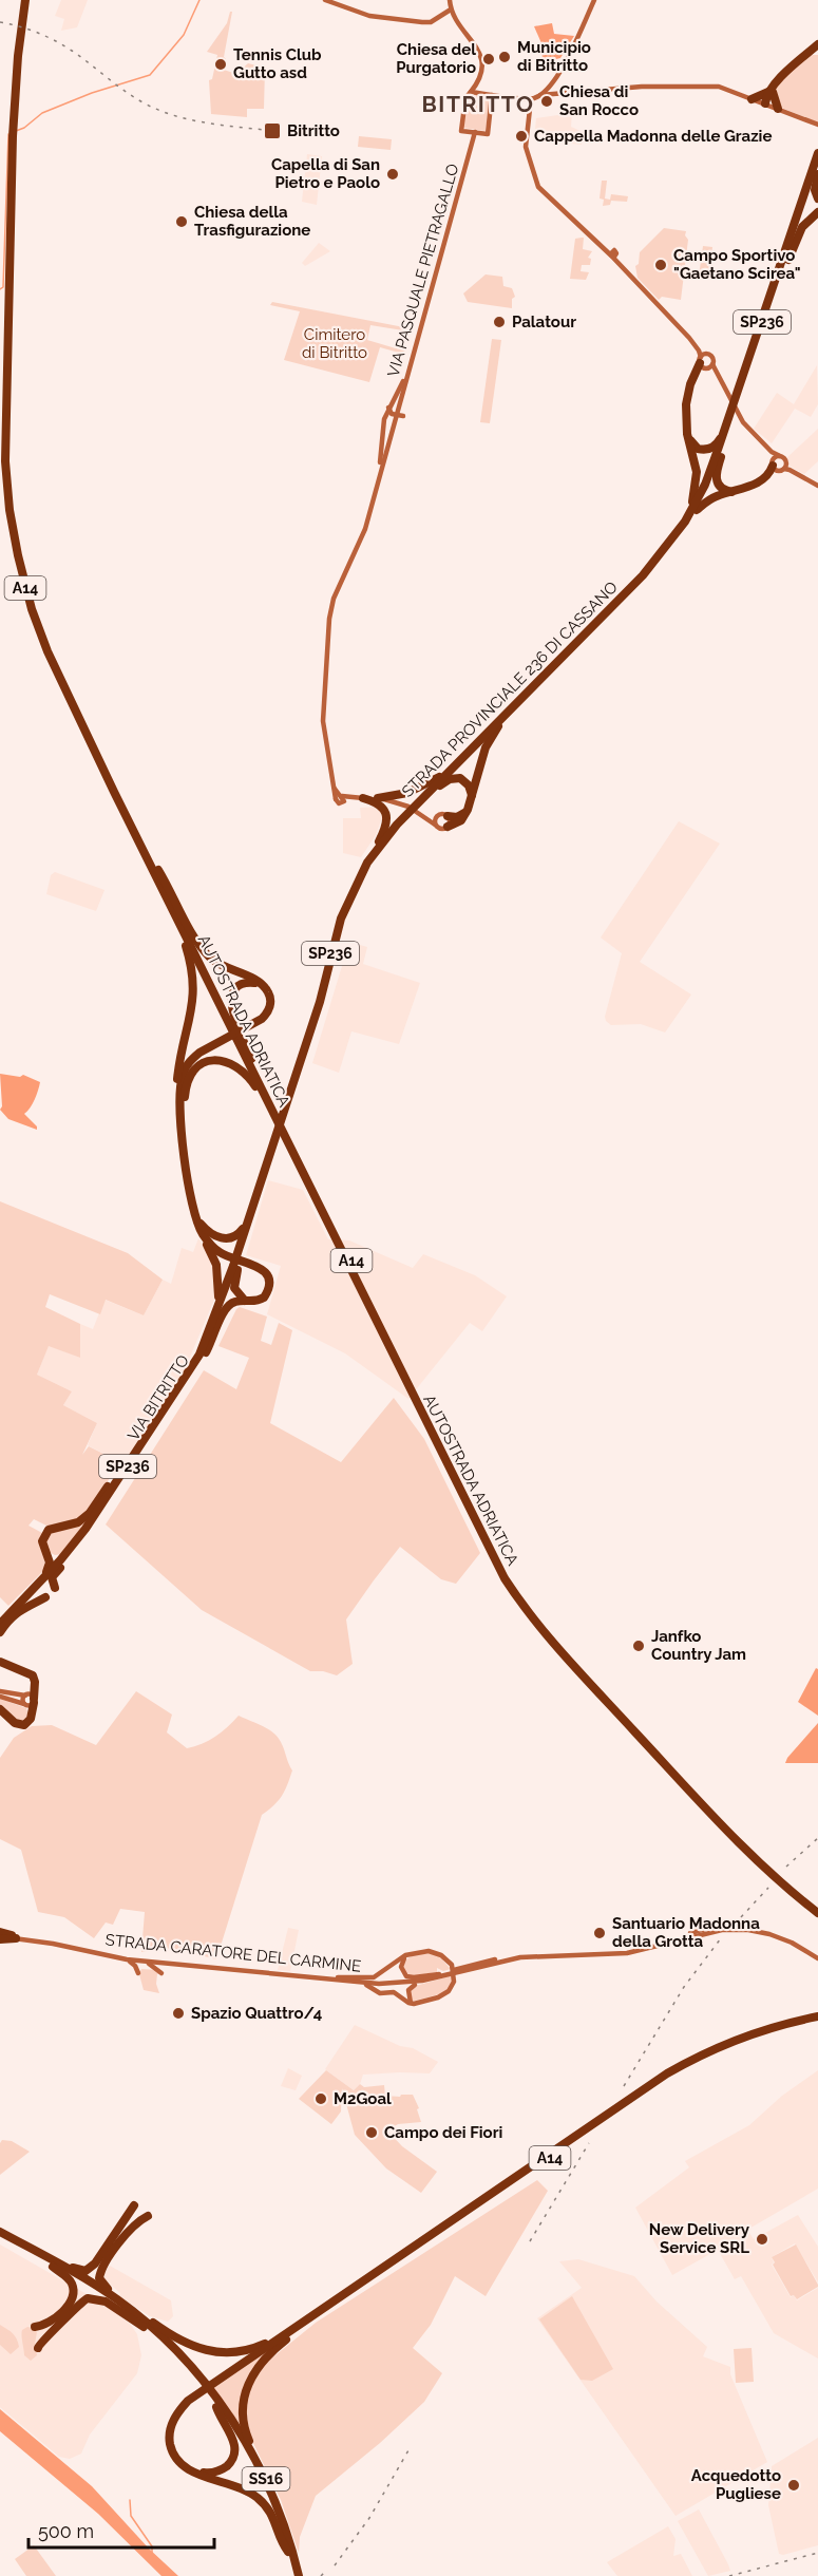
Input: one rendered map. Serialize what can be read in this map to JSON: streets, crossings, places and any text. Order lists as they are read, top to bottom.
{
  "streets": {
    "highway": [
      "SP236",
      "A14",
      "STRADA PROVINCIALE 236 DI CASSANO",
      "AUTOSTRADA ADRIATICA",
      "VIA BITRITTO",
      "SS16"
    ],
    "main road": ["VIA PASQUALE PIETRAGALLO", "STRADA CARATORE DEL CARMINE"]
  },
  "crossings": [
    ["A14", "AUTOSTRADA ADRIATICA"],
    ["STRADA PROVINCIALE 236 DI CASSANO", "VIA BITRITTO"]
  ],
  "districts": ["BITRITTO"],
  "parks": ["Cimitero di Bitritto"],
  "places": {
    "other": [
      "Municipio di Bitritto",
      "Chiesa del Purgatorio",
      "Tennis Club Gutto asd",
      "Chiesa di San Rocco",
      "Cappella Madonna delle Grazie",
      "Capella di San Pietro e Paolo",
      "Chiesa della Trasfigurazione",
      "Campo Sportivo \"Gaetano Scirea\"",
      "Palatour",
      "Janfko Country Jam",
      "Santuario Madonna della Grotta",
      "Spazio Quattro/4",
      "M2Goal",
      "Campo dei Fiori",
      "New Delivery Service SRL",
      "Acquedotto Pugliese"
    ],
    "transit": ["Bitritto"]
  },
  "scale_bar": "500 m"
}
